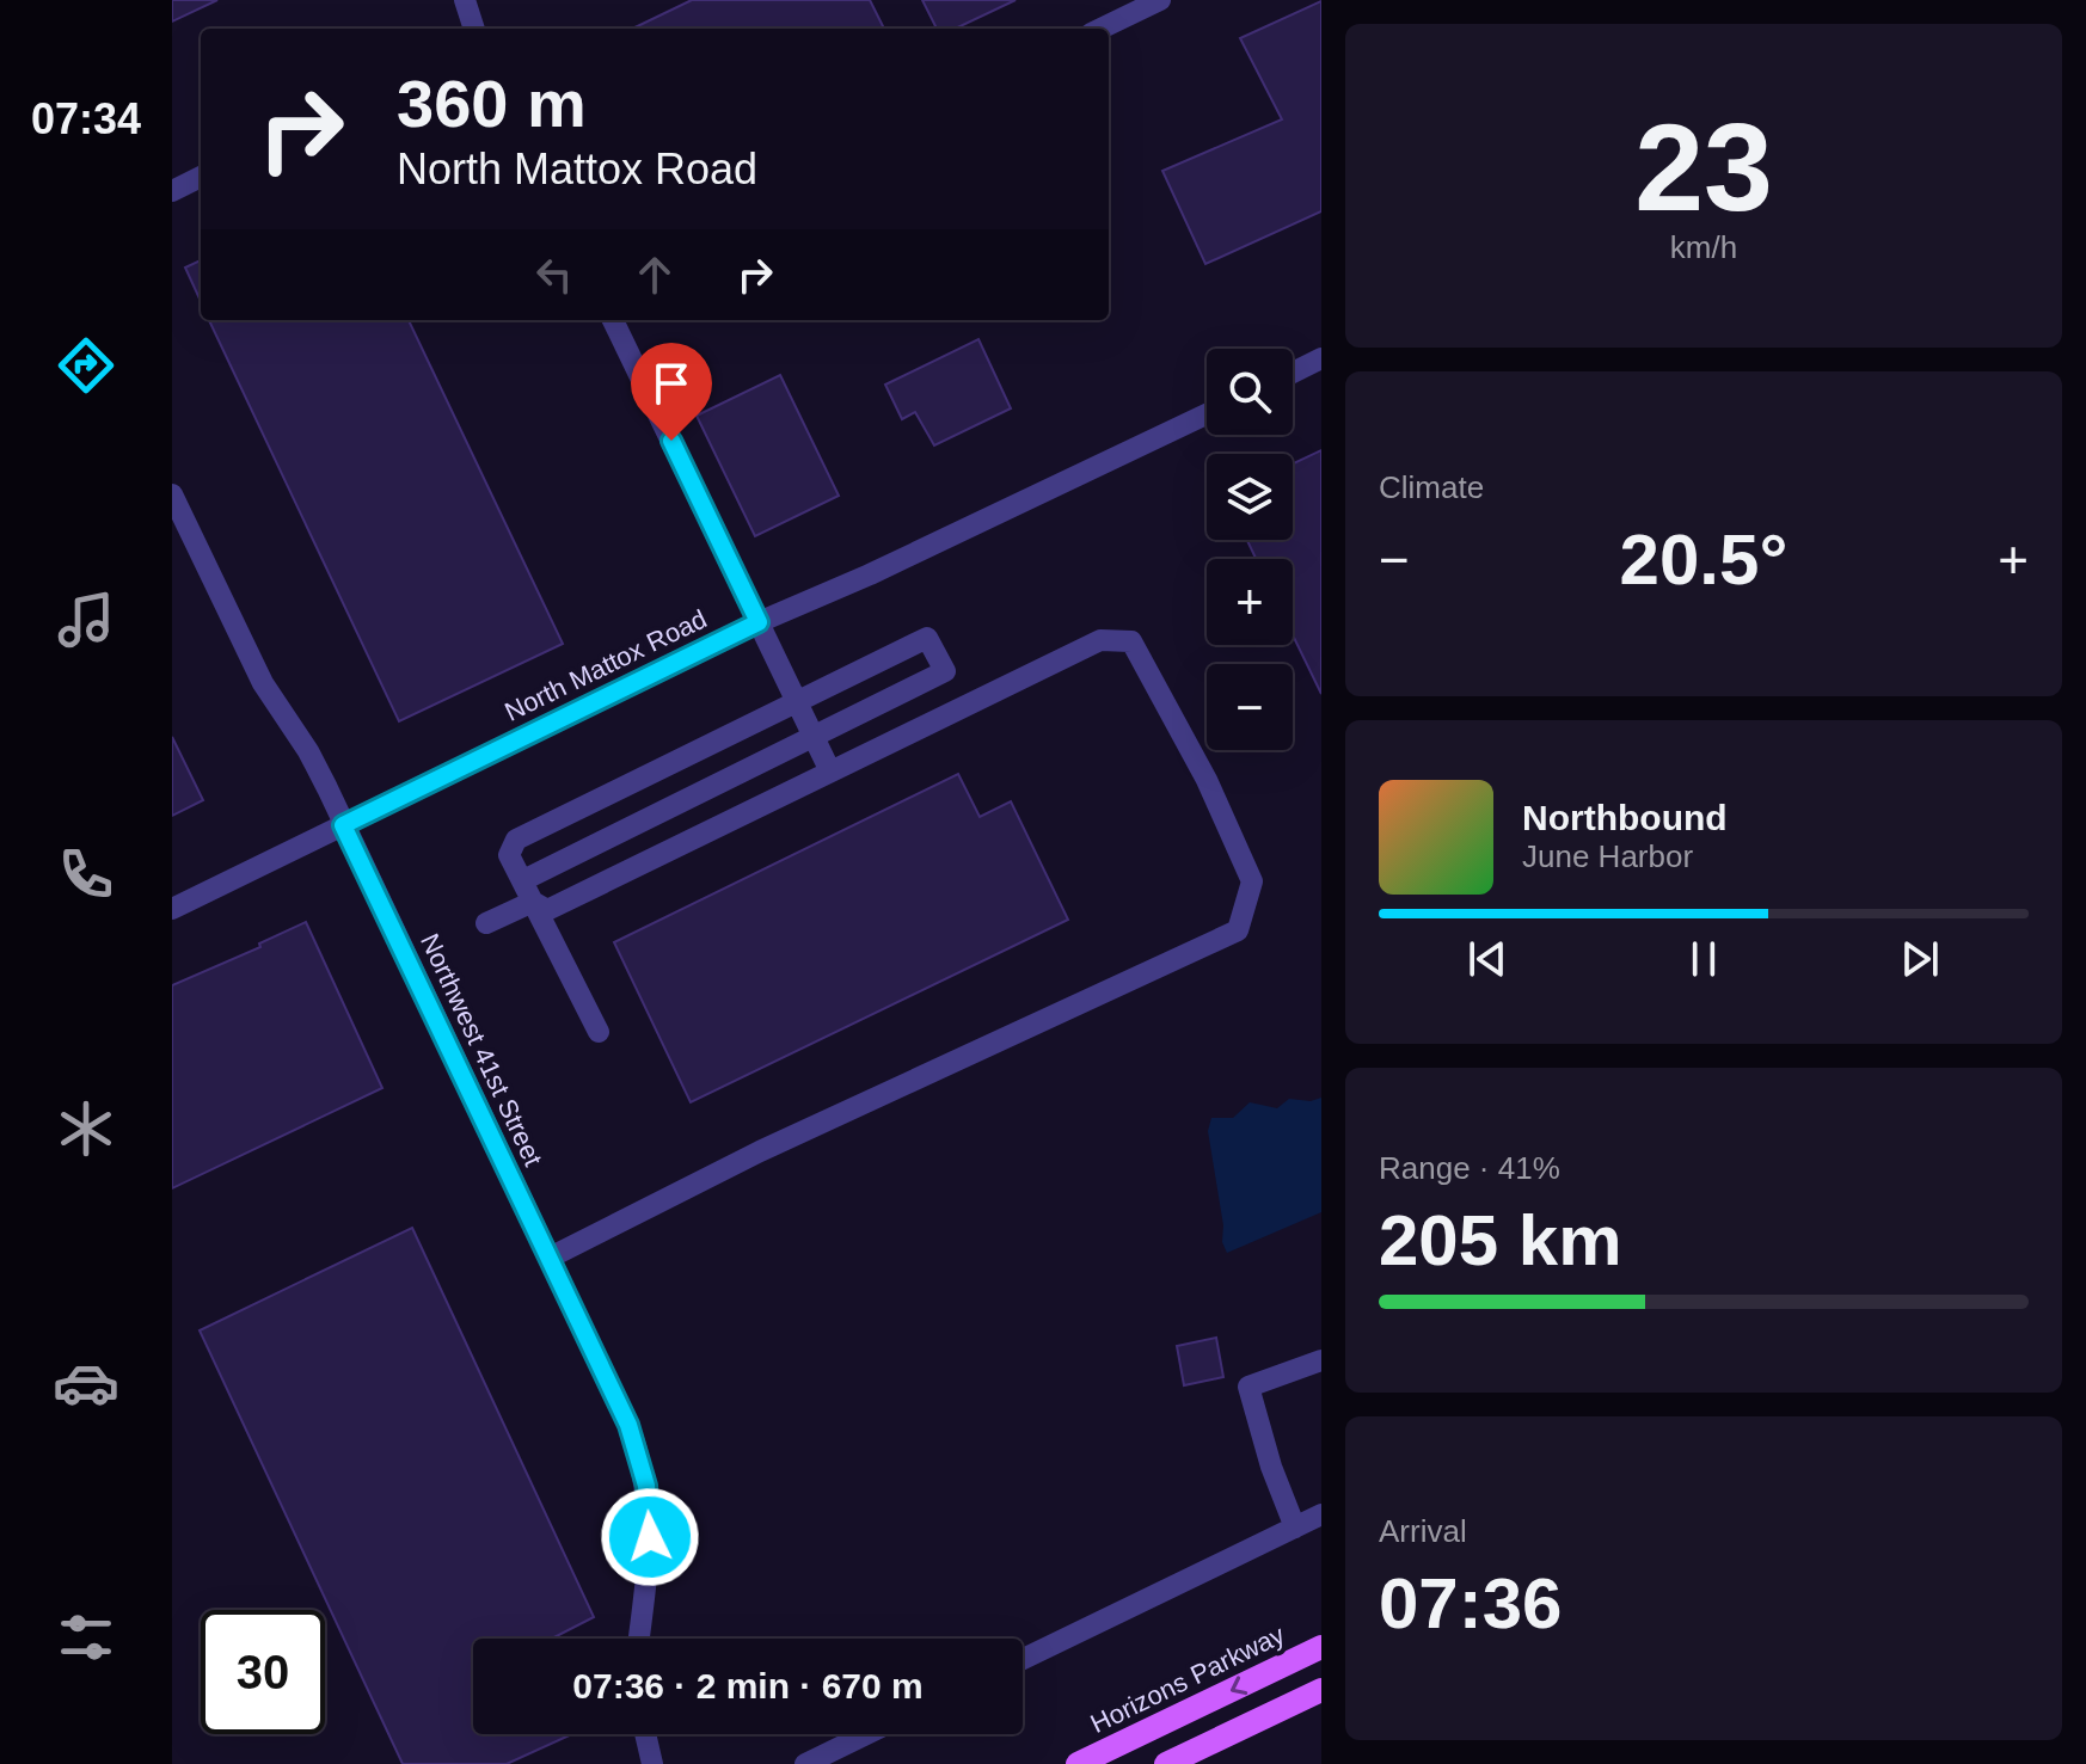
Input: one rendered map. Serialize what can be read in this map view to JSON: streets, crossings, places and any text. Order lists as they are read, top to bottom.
{
  "streets": {
    "main road": ["Horizons Parkway"],
    "street": ["North Mattox Road", "Northwest 41st Street"]
  },
  "crossings": [
    ["North Mattox Road", "Northwest 41st Street"]
  ],
  "page": {
    "tabs": "07:34",
    "tile": [
      ["23", "km/h"],
      "Climate",
      ["Range · 41%", "205 km"],
      ["Arrival", "07:36"]
    ],
    "turn": ["360 m", "North Mattox Road"],
    "map_buttons": ["+", "−"],
    "heat": ["−", "20.5°", "+"],
    "song": ["Northbound", "June Harbor"],
    "limit": "30",
    "trip": "07:36 · 2 min · 670 m"
  }
}
